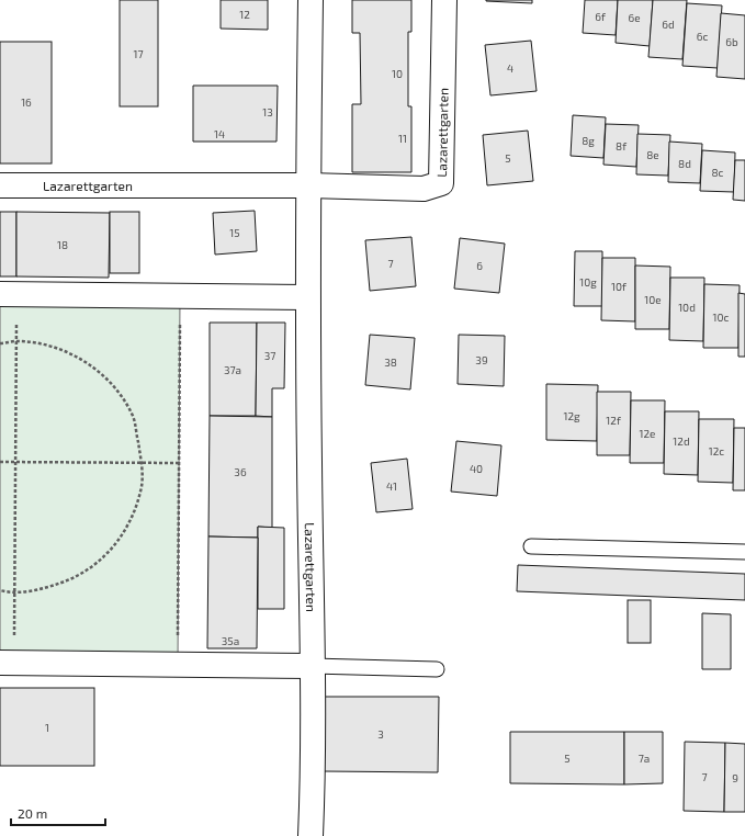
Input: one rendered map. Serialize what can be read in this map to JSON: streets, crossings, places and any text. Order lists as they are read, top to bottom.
{
  "streets": {
    "street": ["Lazarettgarten"]
  },
  "house_numbers": [
    "12",
    "6f",
    "6e",
    "6d",
    "6c",
    "6b",
    "17",
    "4",
    "10",
    "16",
    "13",
    "14",
    "11",
    "8g",
    "8f",
    "8e",
    "5",
    "8d",
    "8c",
    "15",
    "18",
    "7",
    "6",
    "10g",
    "10f",
    "10e",
    "10d",
    "10c",
    "37",
    "39",
    "38",
    "37a",
    "12g",
    "12f",
    "12e",
    "12d",
    "12c",
    "40",
    "36",
    "41",
    "35a",
    "1",
    "3",
    "5",
    "7a",
    "7",
    "9"
  ],
  "scale_bar": "20 m"
}
